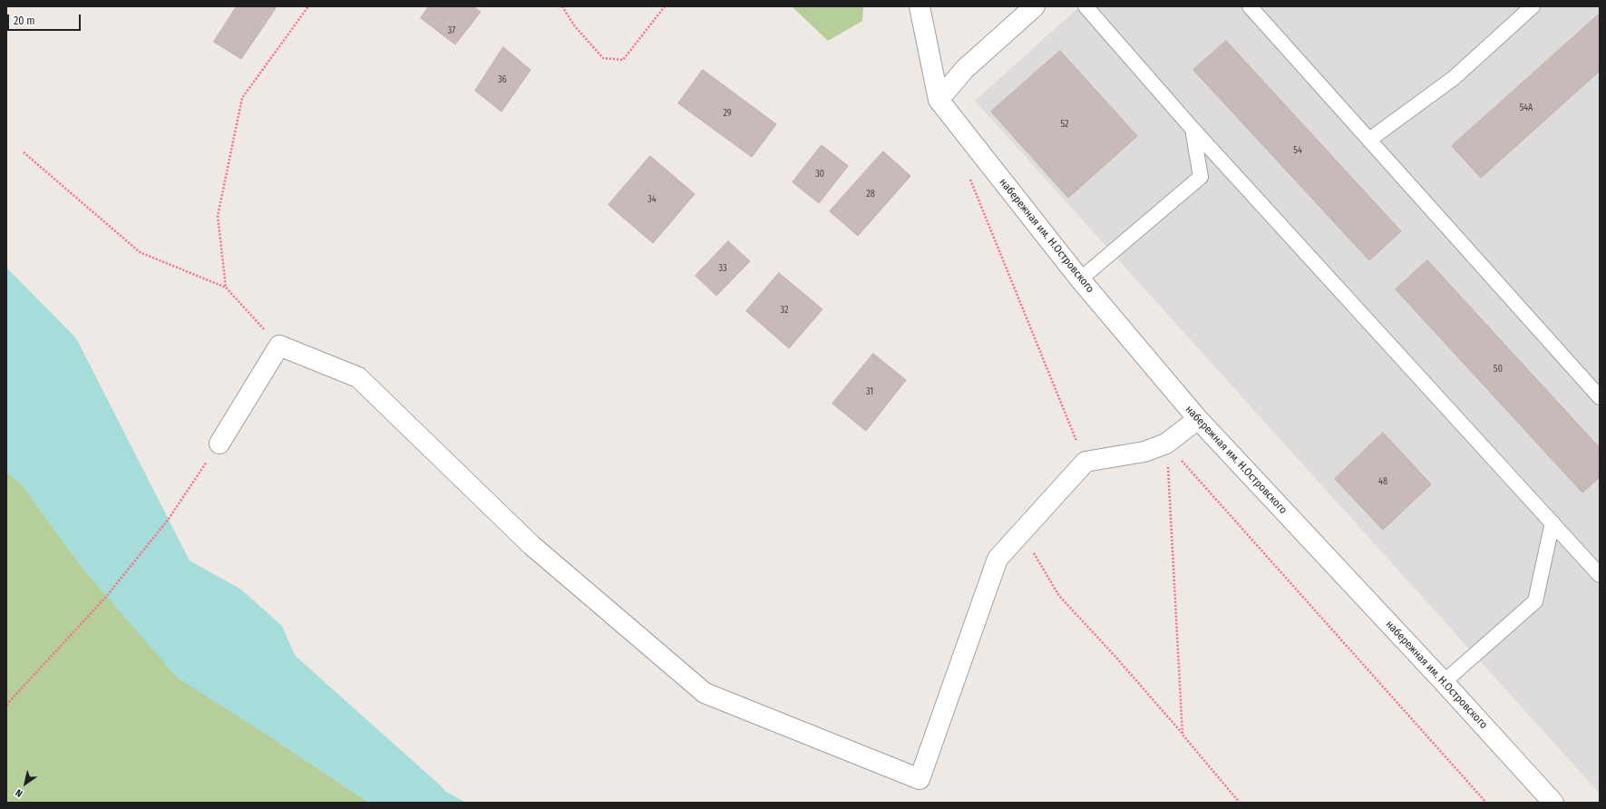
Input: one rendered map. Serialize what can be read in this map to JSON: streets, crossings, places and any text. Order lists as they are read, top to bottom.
{
  "streets": {
    "street": ["набережная им. Н.Островского"]
  },
  "house_numbers": [
    "37",
    "36",
    "54А",
    "29",
    "52",
    "54",
    "30",
    "28",
    "34",
    "33",
    "32",
    "50",
    "31",
    "48"
  ],
  "scale_bar": "20 m",
  "north": "bottom left"
}
